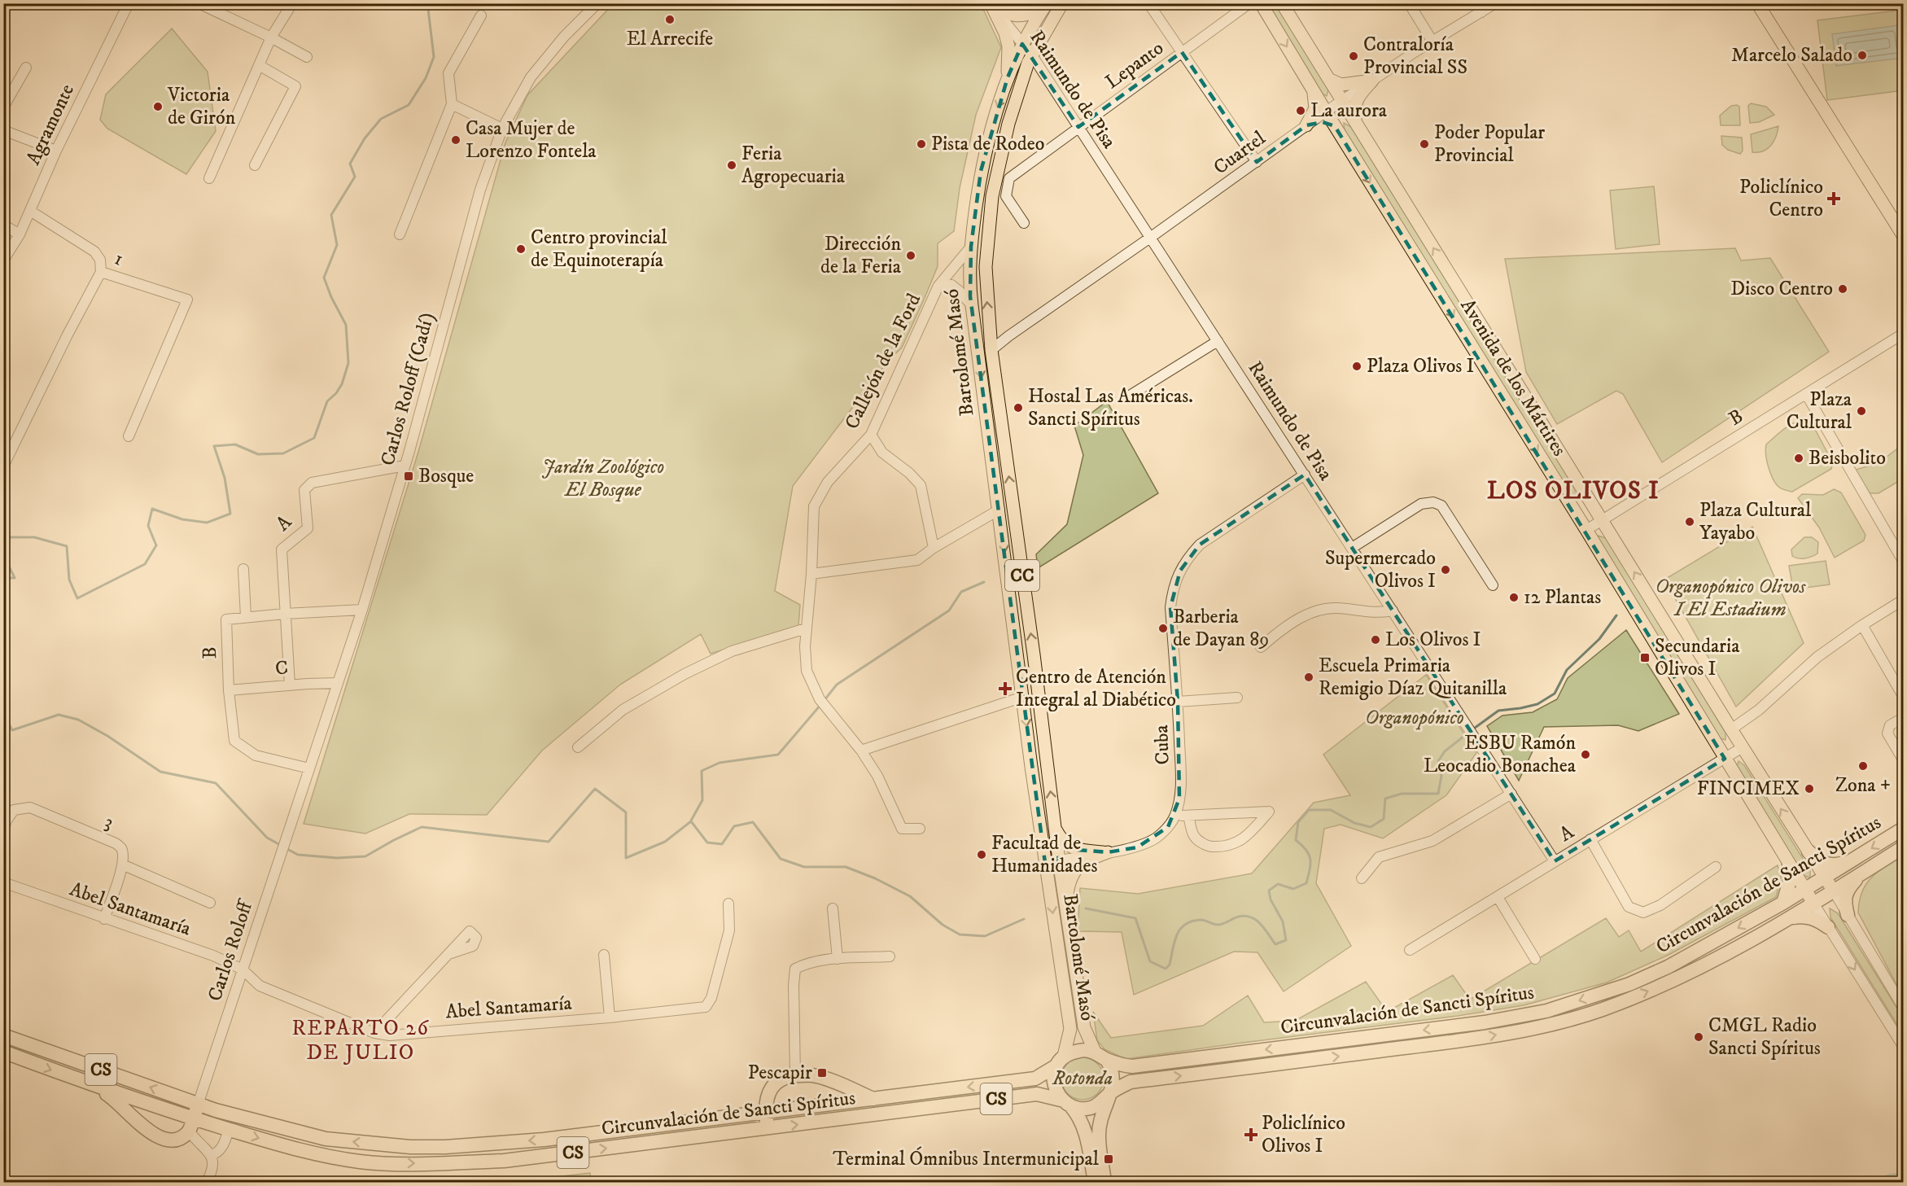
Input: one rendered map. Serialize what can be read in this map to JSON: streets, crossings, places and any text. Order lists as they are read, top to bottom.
{
  "streets": {
    "highway": ["CC", "Circunvalación de Sancti Spíritus", "CS"],
    "main road": ["Bartolomé Masó", "Avenida de los Mártires"],
    "street": [
      "Lepanto",
      "Raimundo de Pisa",
      "Agramonte",
      "Cuartel",
      "1",
      "Callejón de la Ford",
      "Carlos Roloff (Cadí)",
      "B",
      "A",
      "C",
      "Cuba",
      "3",
      "Abel Santamaría",
      "Carlos Roloff"
    ]
  },
  "crossings": [
    ["Lepanto", "Raimundo de Pisa"],
    ["Raimundo de Pisa", "Cuartel"],
    ["Raimundo de Pisa", "Bartolomé Masó"],
    ["Raimundo de Pisa", "A"],
    ["Raimundo de Pisa", "Cuba"],
    ["Agramonte", "1"],
    ["Cuartel", "Bartolomé Masó"],
    ["Cuartel", "Avenida de los Mártires"],
    ["Bartolomé Masó", "Callejón de la Ford"],
    ["Bartolomé Masó", "CC"],
    ["Bartolomé Masó", "Circunvalación de Sancti Spíritus"],
    ["Avenida de los Mártires", "B"],
    ["Avenida de los Mártires", "A"],
    ["Avenida de los Mártires", "Circunvalación de Sancti Spíritus"],
    ["Carlos Roloff (Cadí)", "B"],
    ["Carlos Roloff (Cadí)", "A"],
    ["Carlos Roloff (Cadí)", "C"],
    ["Carlos Roloff (Cadí)", "Carlos Roloff"],
    ["B", "A"],
    ["B", "C"],
    ["A", "C"],
    ["CC", "Circunvalación de Sancti Spíritus"],
    ["Circunvalación de Sancti Spíritus", "Carlos Roloff"],
    ["Abel Santamaría", "Carlos Roloff"]
  ],
  "districts": ["LOS OLIVOS I", "REPARTO 26 DE JULIO"],
  "parks": [
    "Jardín Zoológico El Bosque",
    "Organopónico Olivos I El Estadium",
    "Organopónico",
    "Rotonda"
  ],
  "places": {
    "other": [
      "El Arrecife",
      "Marcelo Salado",
      "Contraloría Provincial SS",
      "Victoria de Girón",
      "La aurora",
      "Casa Mujer de Lorenzo Fontela",
      "Pista de Rodeo",
      "Poder Popular Provincial",
      "Feria Agropecuaria",
      "Centro provincial de Equinoterapía",
      "Dirección de la Feria",
      "Disco Centro",
      "Plaza Olivos I",
      "Hostal Las Américas. Sancti Spíritus",
      "Plaza Cultural",
      "Beisbolito",
      "Plaza Cultural Yayabo",
      "Supermercado Olivos I",
      "12 Plantas",
      "Barberia de Dayan 89",
      "Los Olivos I",
      "Escuela Primaria Remigio Díaz Quitanilla",
      "ESBU Ramón Leocadio Bonachea",
      "Zona +",
      "FINCIMEX",
      "Facultad de Humanidades",
      "CMGL Radio Sancti Spíritus"
    ],
    "health": ["Policlínico Centro", "Centro de Atención Integral al Diabético", "Policlínico Olivos I"],
    "transit": [
      "Bosque",
      "Secundaria Olivos I",
      "Pescapir",
      "Terminal Ómnibus Intermunicipal"
    ]
  }
}
